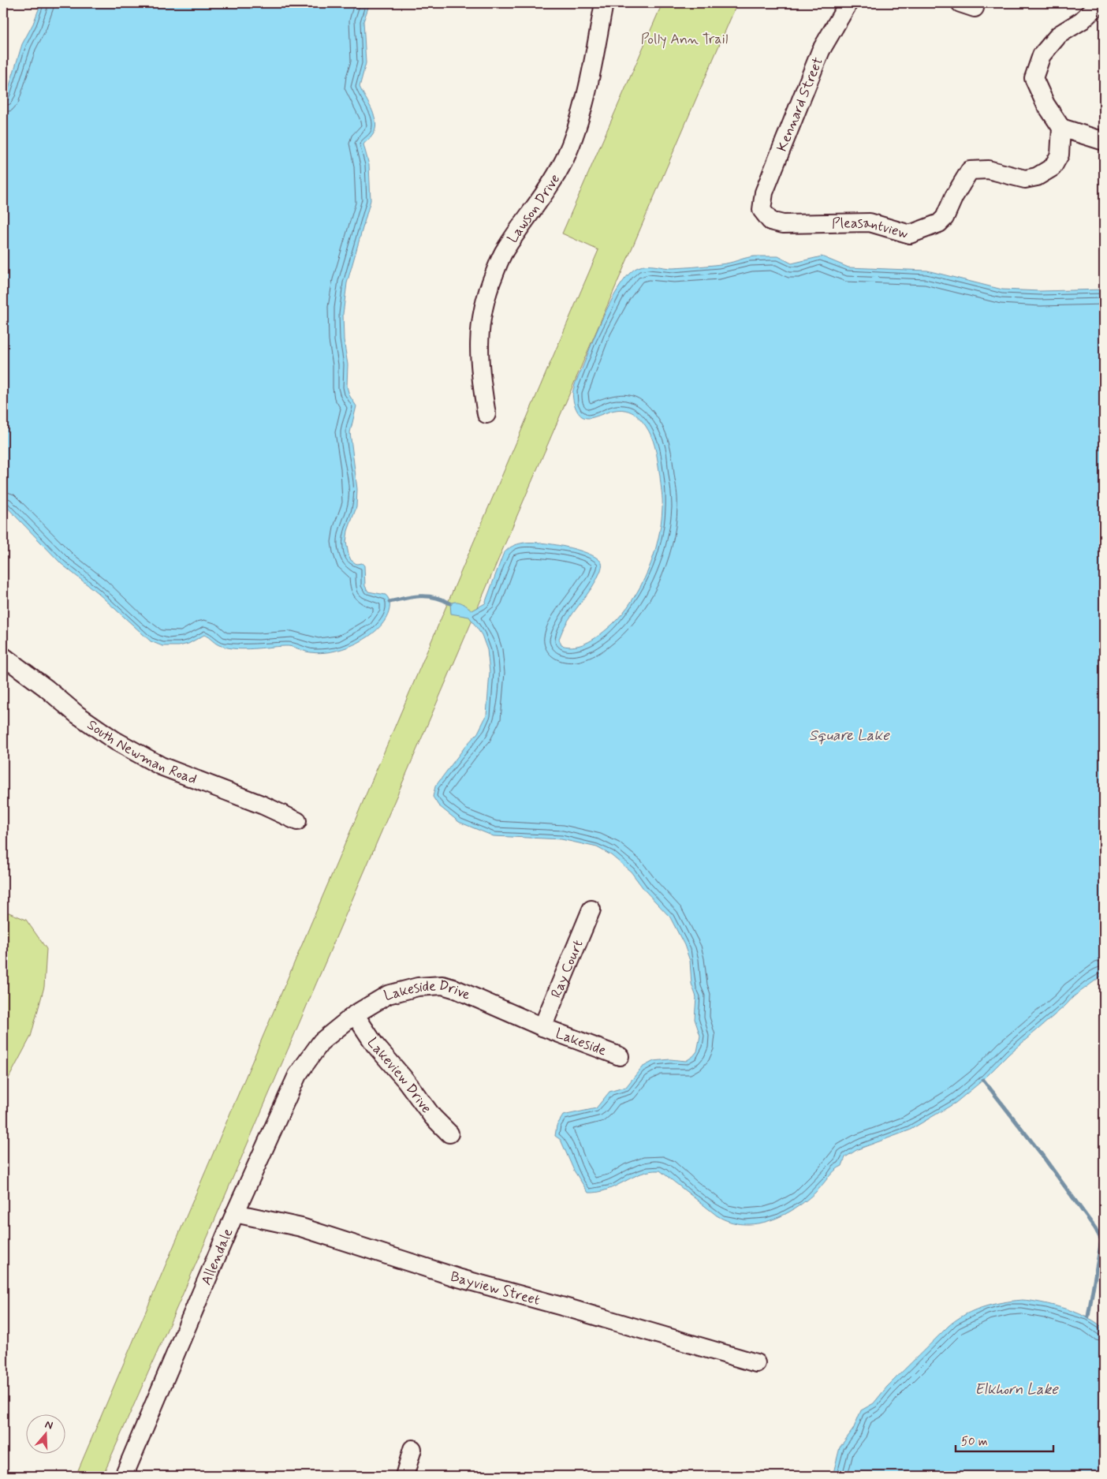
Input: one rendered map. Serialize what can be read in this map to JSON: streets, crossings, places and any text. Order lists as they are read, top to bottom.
{
  "streets": {
    "street": [
      "Kennard Street",
      "Lawson Drive",
      "Pleasantview",
      "South Newman Road",
      "Ray Court",
      "Lakeside Drive",
      "Lakeside",
      "Lakeview Drive",
      "Allendale",
      "Bayview Street"
    ]
  },
  "crossings": [
    ["Kennard Street", "Pleasantview"],
    ["Ray Court", "Lakeside Drive"],
    ["Ray Court", "Lakeside"],
    ["Lakeside Drive", "Lakeside"],
    ["Lakeside Drive", "Lakeview Drive"],
    ["Lakeside Drive", "Allendale"],
    ["Allendale", "Bayview Street"]
  ],
  "water": ["Square Lake", "Elkhorn Lake"],
  "parks": ["Polly Ann Trail"],
  "scale_bar": "50 m",
  "north": "top"
}
